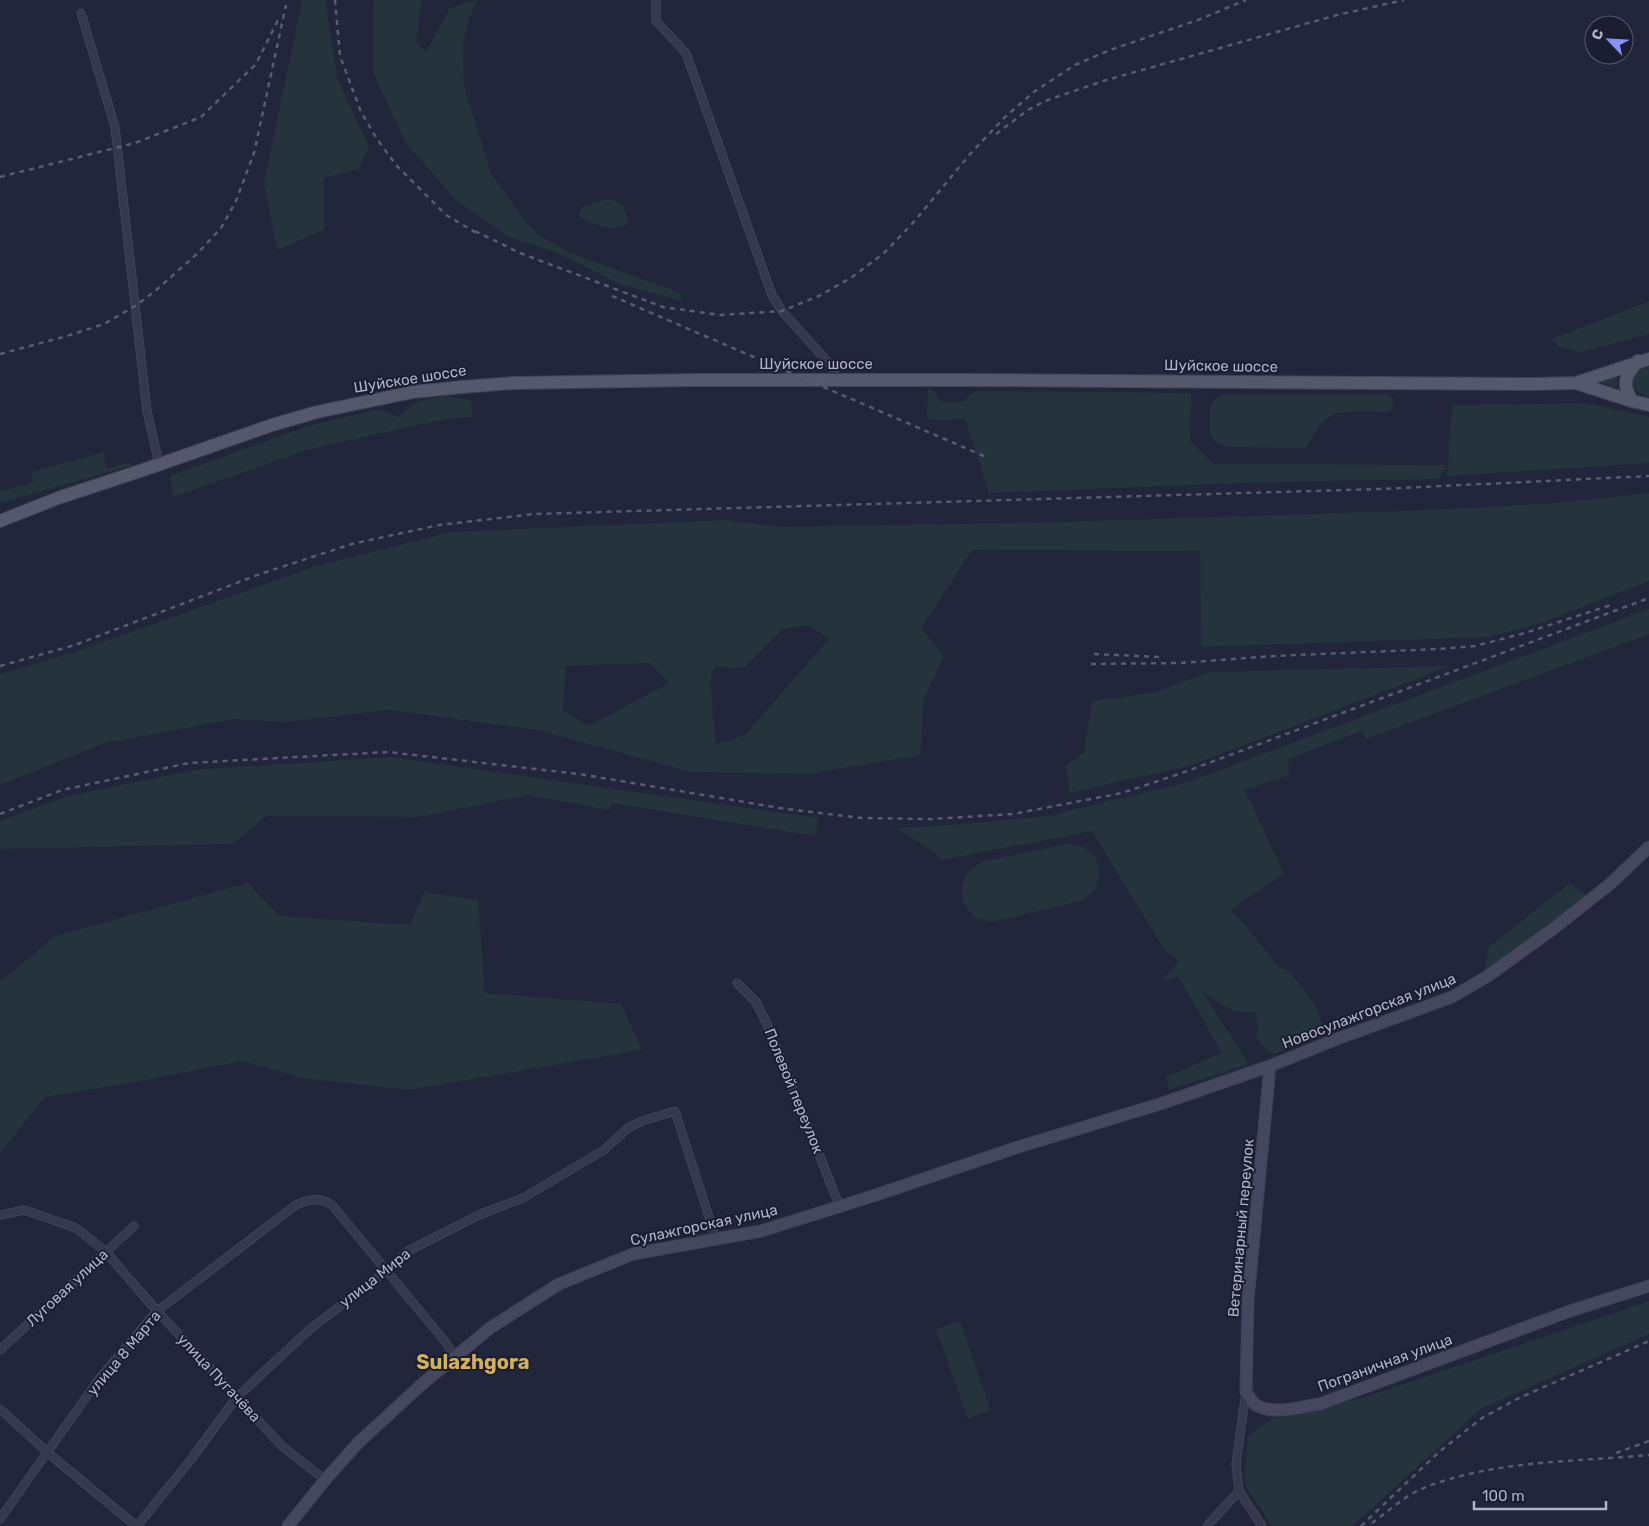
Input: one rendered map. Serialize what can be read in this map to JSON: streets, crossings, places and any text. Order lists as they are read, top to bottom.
{
  "streets": {
    "main road": [
      "Шуйское шоссе",
      "Новосулажгорская улица",
      "Сулажгорская улица",
      "Ветеринарный переулок",
      "Пограничная улица"
    ],
    "street": [
      "Полевой переулок",
      "улица Мира",
      "Луговая улица",
      "улица 8 Марта",
      "улица Пугачёва"
    ]
  },
  "crossings": [
    ["Новосулажгорская улица", "Сулажгорская улица"],
    ["Новосулажгорская улица", "Ветеринарный переулок"],
    ["Полевой переулок", "Сулажгорская улица"],
    ["Сулажгорская улица", "улица Мира"],
    ["Сулажгорская улица", "улица Пугачёва"],
    ["Ветеринарный переулок", "Пограничная улица"],
    ["улица Мира", "улица 8 Марта"],
    ["улица Мира", "улица Пугачёва"],
    ["Луговая улица", "улица Пугачёва"],
    ["улица 8 Марта", "улица Пугачёва"]
  ],
  "districts": ["Sulazhgora"],
  "scale_bar": "100 m",
  "north": "top left"
}
